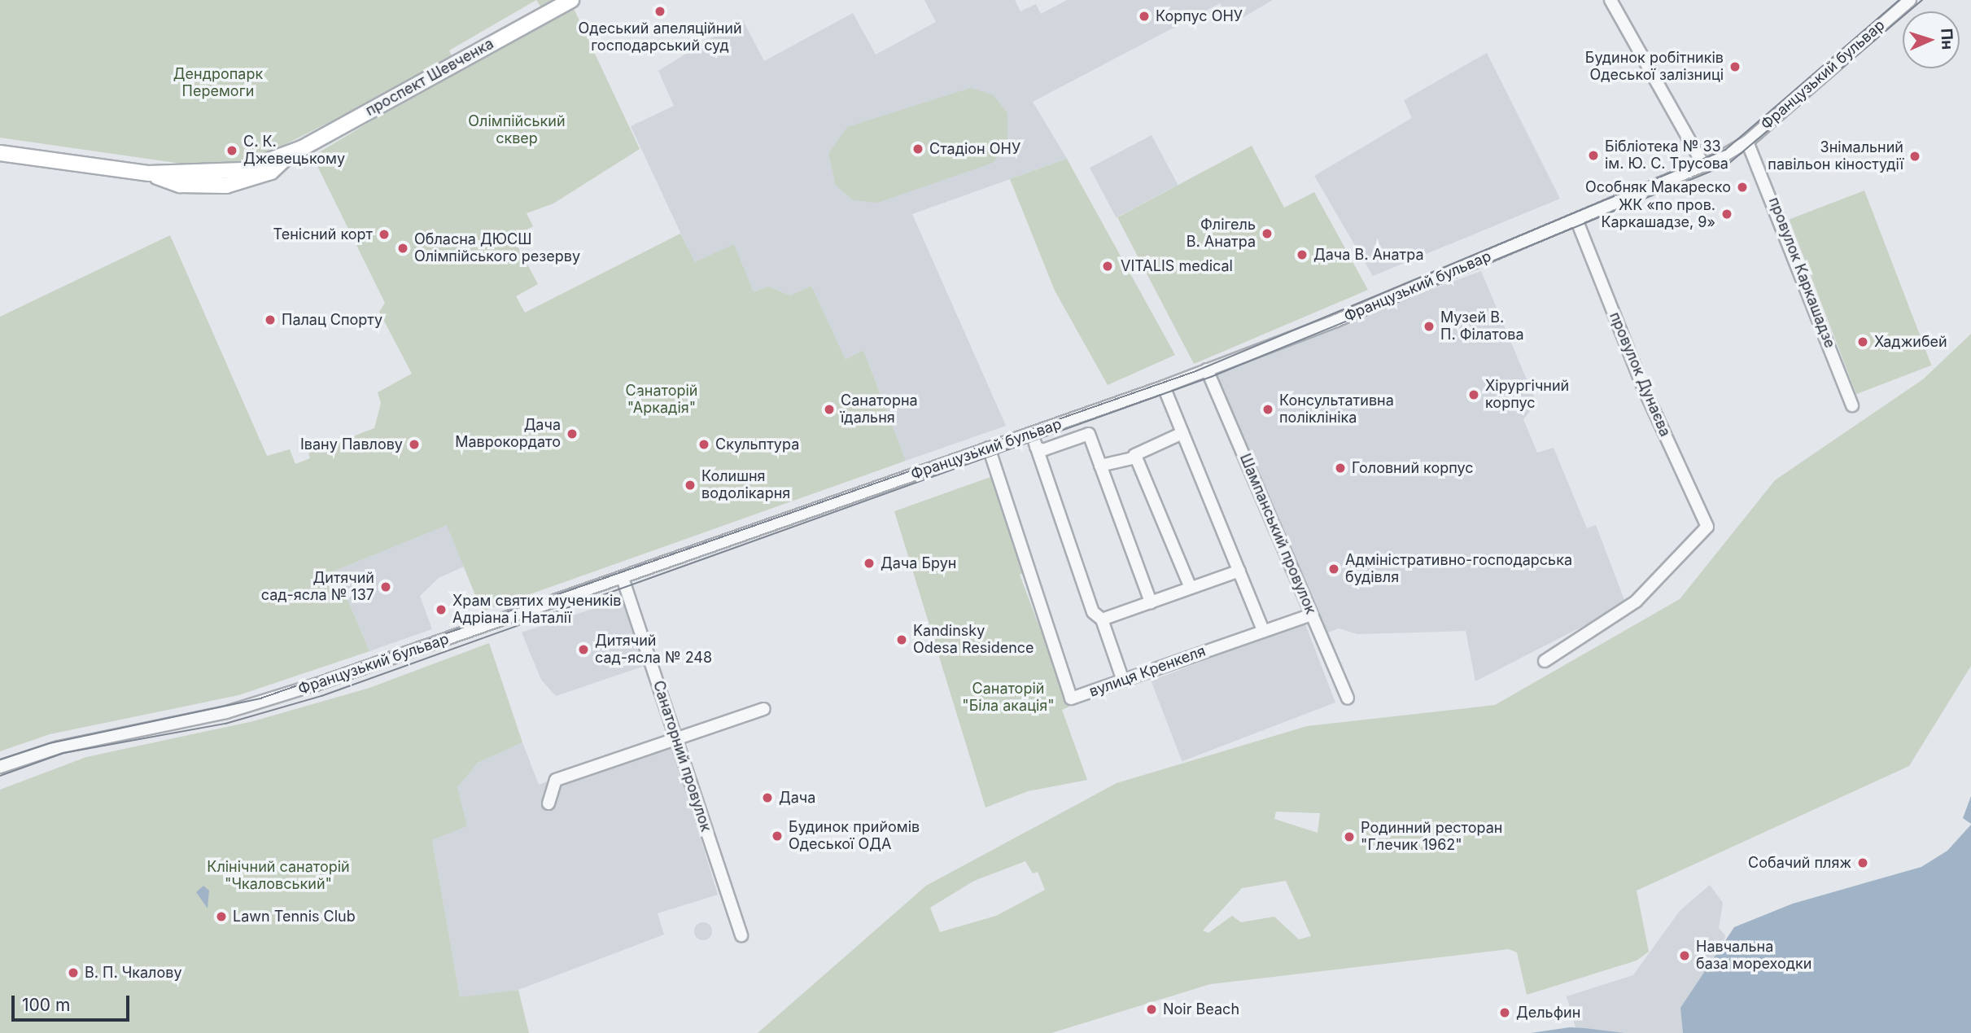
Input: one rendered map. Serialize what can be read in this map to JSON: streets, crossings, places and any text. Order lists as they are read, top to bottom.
{
  "streets": {
    "main road": ["проспект Шевченка"],
    "street": [
      "Французький бульвар",
      "провулок Каркашадзе",
      "провулок Дунаєва",
      "Шампанський провулок",
      "вулиця Кренкеля",
      "Санаторний провулок"
    ]
  },
  "crossings": [
    ["Французький бульвар", "провулок Каркашадзе"],
    ["Французький бульвар", "провулок Дунаєва"],
    ["Французький бульвар", "Шампанський провулок"],
    ["Французький бульвар", "вулиця Кренкеля"],
    ["Французький бульвар", "Санаторний провулок"],
    ["Шампанський провулок", "вулиця Кренкеля"]
  ],
  "parks": [
    "Дендропарк Перемоги",
    "Олімпійський сквер",
    "Санаторій \"Аркадія\"",
    "Санаторій \"Біла акація\"",
    "Клінічний санаторій \"Чкаловський\""
  ],
  "places": [
    "Одеський апеляційний господарський суд",
    "Корпус ОНУ",
    "Будинок робітників Одеської залізниці",
    "Стадіон ОНУ",
    "С. К. Джевецькому",
    "Бібліотека № 33 ім. Ю. С. Трусова",
    "Знімальний павільон кіностудії",
    "Особняк Макареско",
    "ЖК «по пров. Каркашадзе, 9»",
    "Флігель В. Анатра",
    "Тенісний корт",
    "Обласна ДЮСШ Олімпійського резерву",
    "Дача В. Анатра",
    "VITALIS medical",
    "Палац Спорту",
    "Музей В. П. Філатова",
    "Хаджибей",
    "Хірургічний корпус",
    "Санаторна їдальня",
    "Консультативна поліклініка",
    "Дача Маврокордато",
    "Івану Павлову",
    "Скульптура",
    "Головний корпус",
    "Колишня водолікарня",
    "Дача Брун",
    "Адміністративно-господарська будівля",
    "Дитячий сад-ясла № 137",
    "Храм святих мучеників Адріана і Наталії",
    "Kandinsky Odesa Residence",
    "Дитячий сад-ясла № 248",
    "Дача",
    "Будинок прийомів Одеської ОДА",
    "Родинний ресторан \"Глечик 1962\"",
    "Собачий пляж",
    "Lawn Tennis Club",
    "Навчальна база мореходки",
    "В. П. Чкалову",
    "Noir Beach",
    "Дельфин"
  ],
  "scale_bar": "100 m",
  "north": "right"
}
